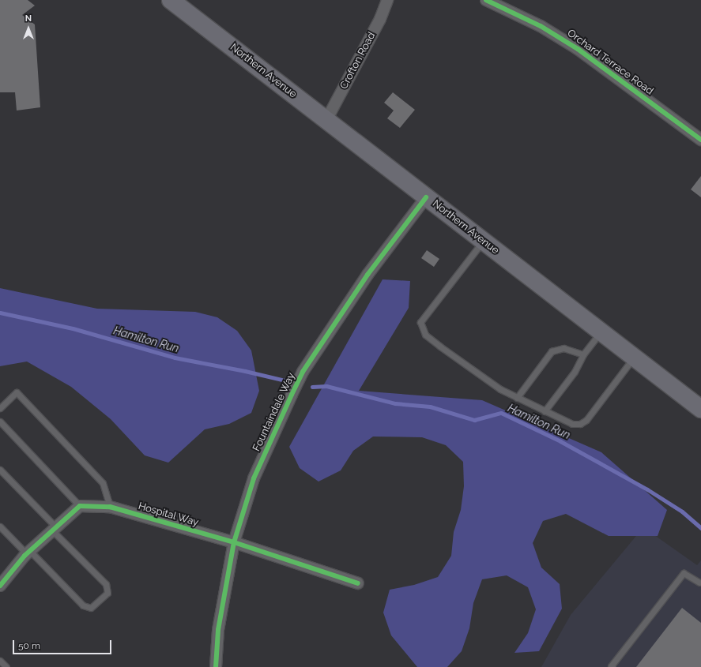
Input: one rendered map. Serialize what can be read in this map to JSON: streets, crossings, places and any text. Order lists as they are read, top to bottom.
{
  "streets": {
    "main road": ["Northern Avenue"],
    "street": [
      "Crofton Road",
      "Orchard Terrace Road",
      "Fountaindale Way",
      "Hospital Way"
    ]
  },
  "crossings": [
    ["Crofton Road", "Northern Avenue"],
    ["Northern Avenue", "Fountaindale Way"],
    ["Fountaindale Way", "Hospital Way"]
  ],
  "water": ["Hamilton Run"],
  "scale_bar": "50 m",
  "north": "top"
}
